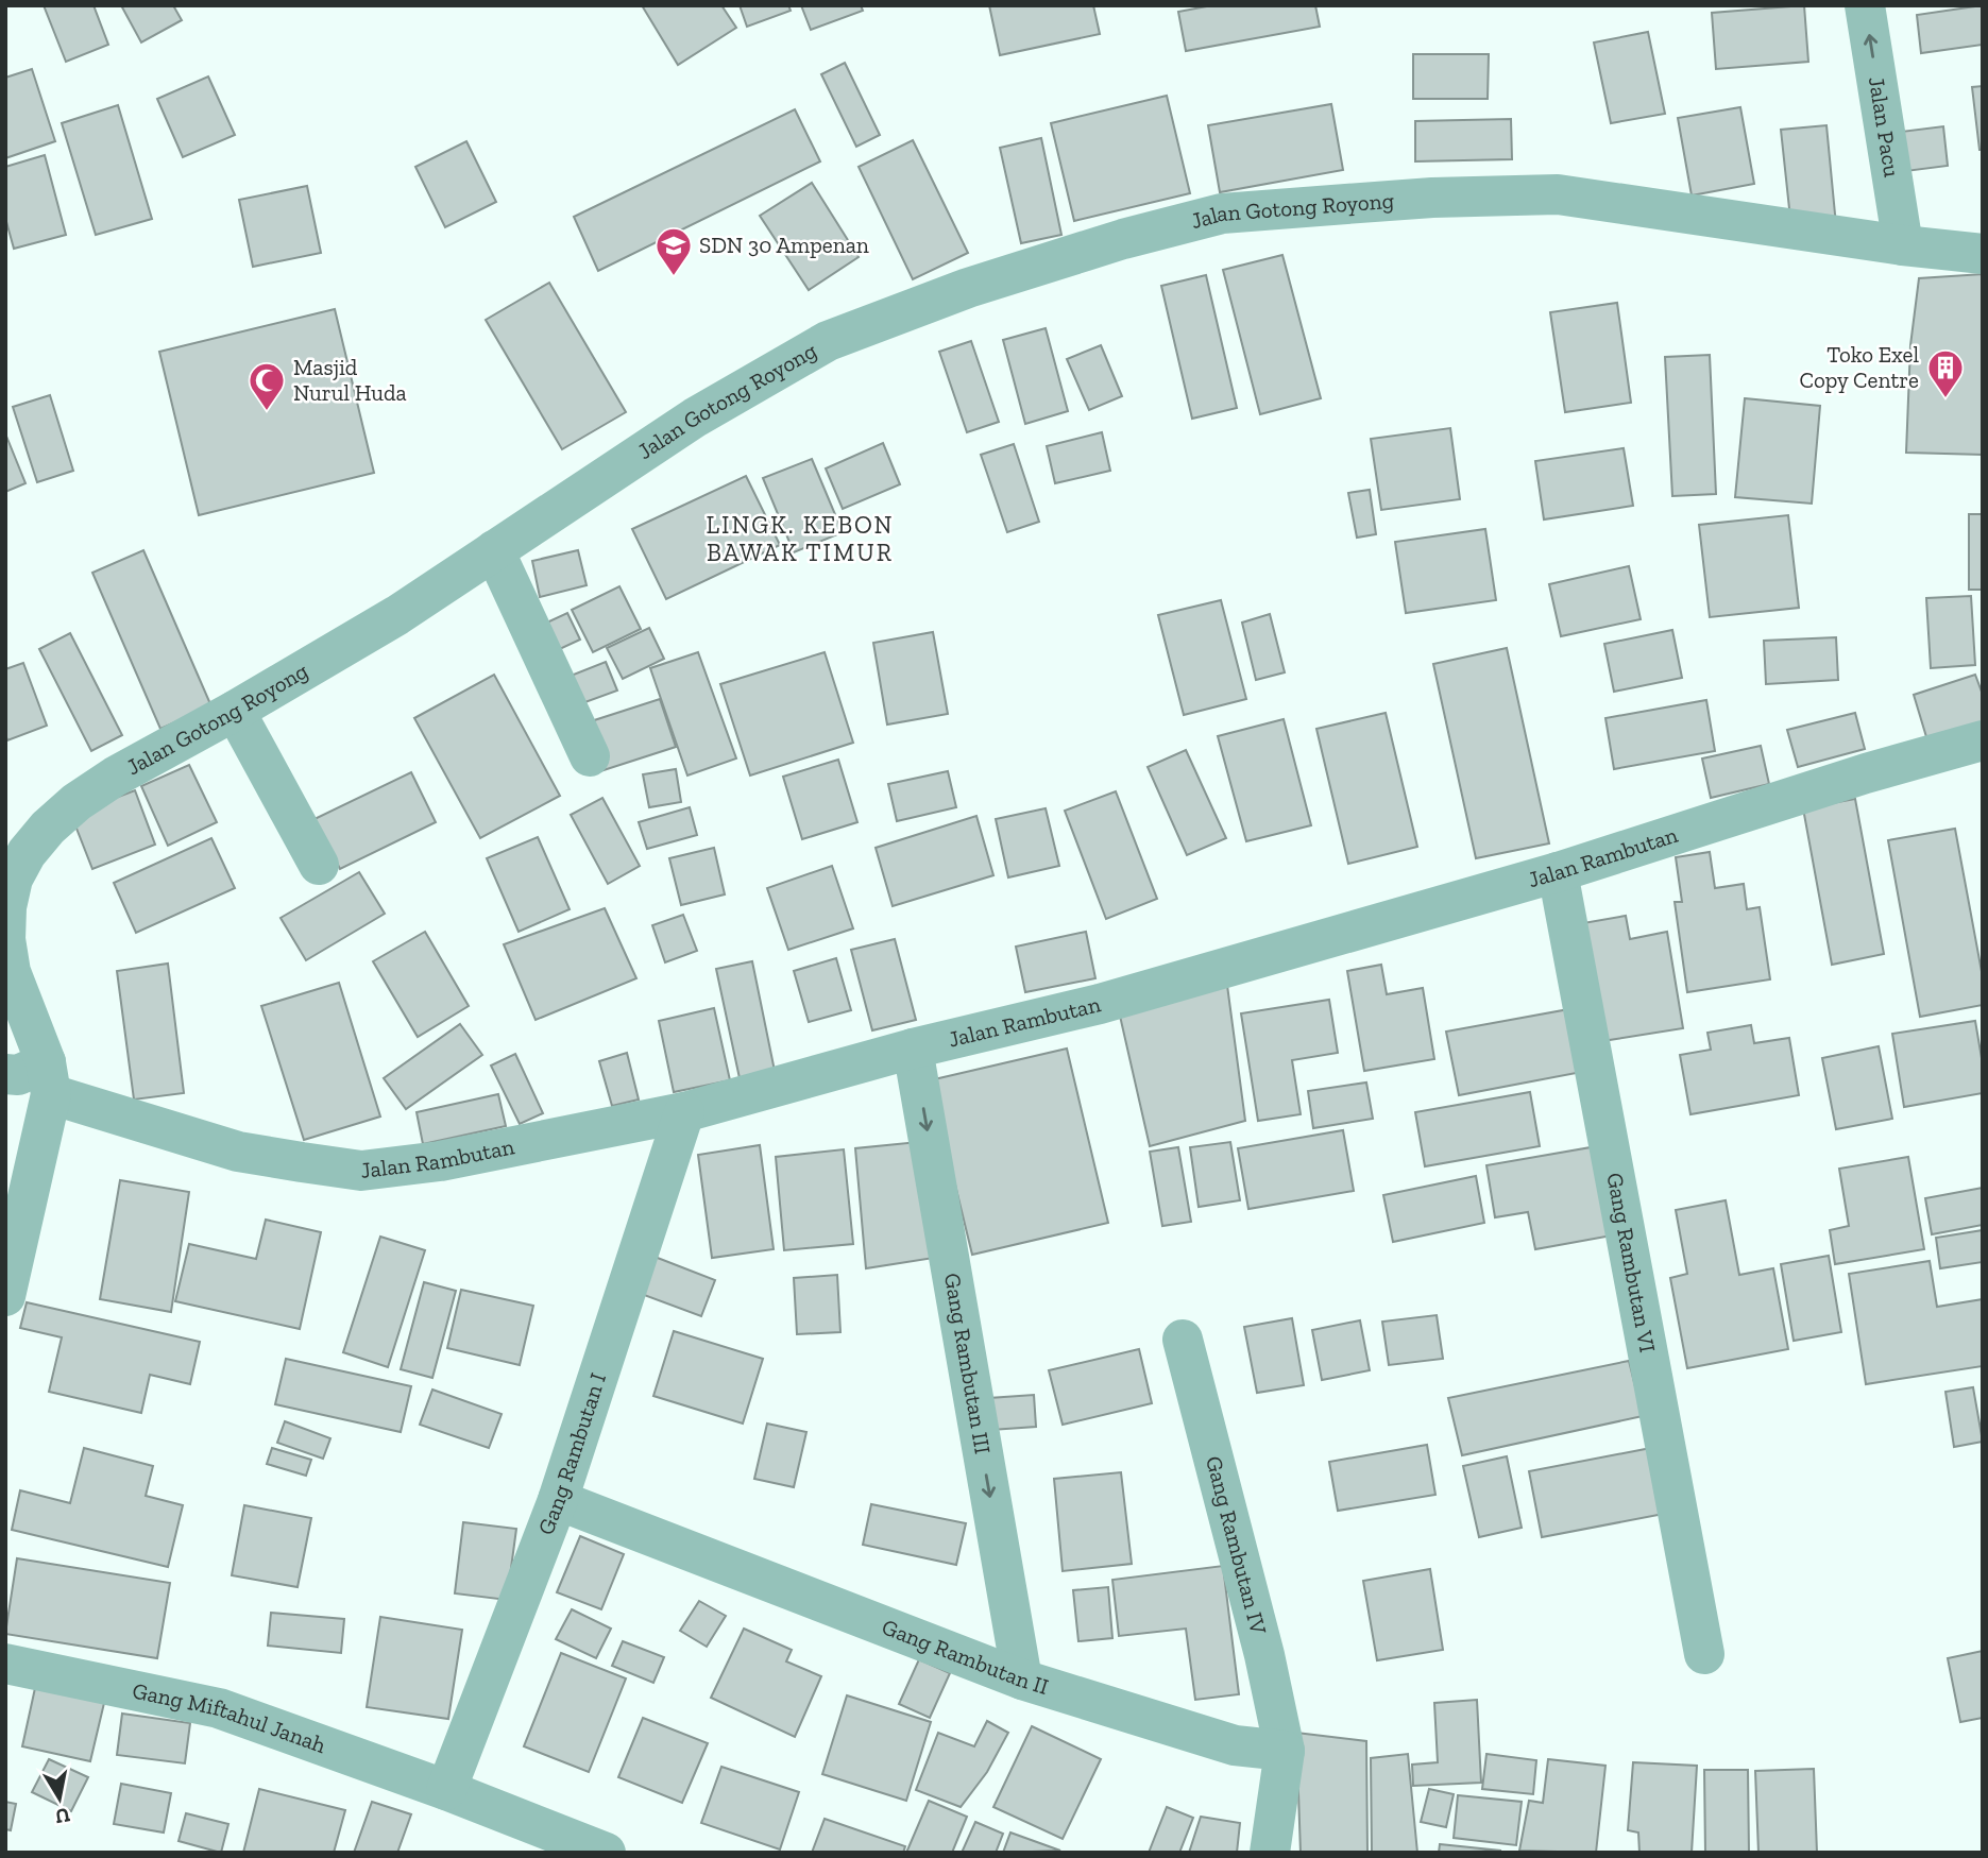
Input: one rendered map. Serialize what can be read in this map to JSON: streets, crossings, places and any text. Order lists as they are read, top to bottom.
{
  "streets": {
    "street": [
      "Jalan Pacu",
      "Jalan Gotong Royong",
      "Jalan Rambutan",
      "Gang Rambutan VI",
      "Gang Rambutan III",
      "Gang Rambutan I",
      "Gang Rambutan IV",
      "Gang Rambutan II",
      "Gang Miftahul Janah"
    ]
  },
  "crossings": [
    ["Jalan Pacu", "Jalan Gotong Royong"],
    ["Jalan Gotong Royong", "Jalan Rambutan"],
    ["Jalan Rambutan", "Gang Rambutan VI"],
    ["Jalan Rambutan", "Gang Rambutan III"],
    ["Jalan Rambutan", "Gang Rambutan I"],
    ["Gang Rambutan III", "Gang Rambutan II"],
    ["Gang Rambutan I", "Gang Rambutan II"],
    ["Gang Rambutan I", "Gang Miftahul Janah"],
    ["Gang Rambutan IV", "Gang Rambutan II"]
  ],
  "one_way": ["Jalan Pacu", "Gang Rambutan III"],
  "districts": ["LINGK. KEBON BAWAK TIMUR"],
  "places": {
    "school or university": ["SDN 30 Ampenan"],
    "building": ["Toko Exel Copy Centre"],
    "mosque": ["Masjid Nurul Huda"]
  },
  "north": "bottom"
}
